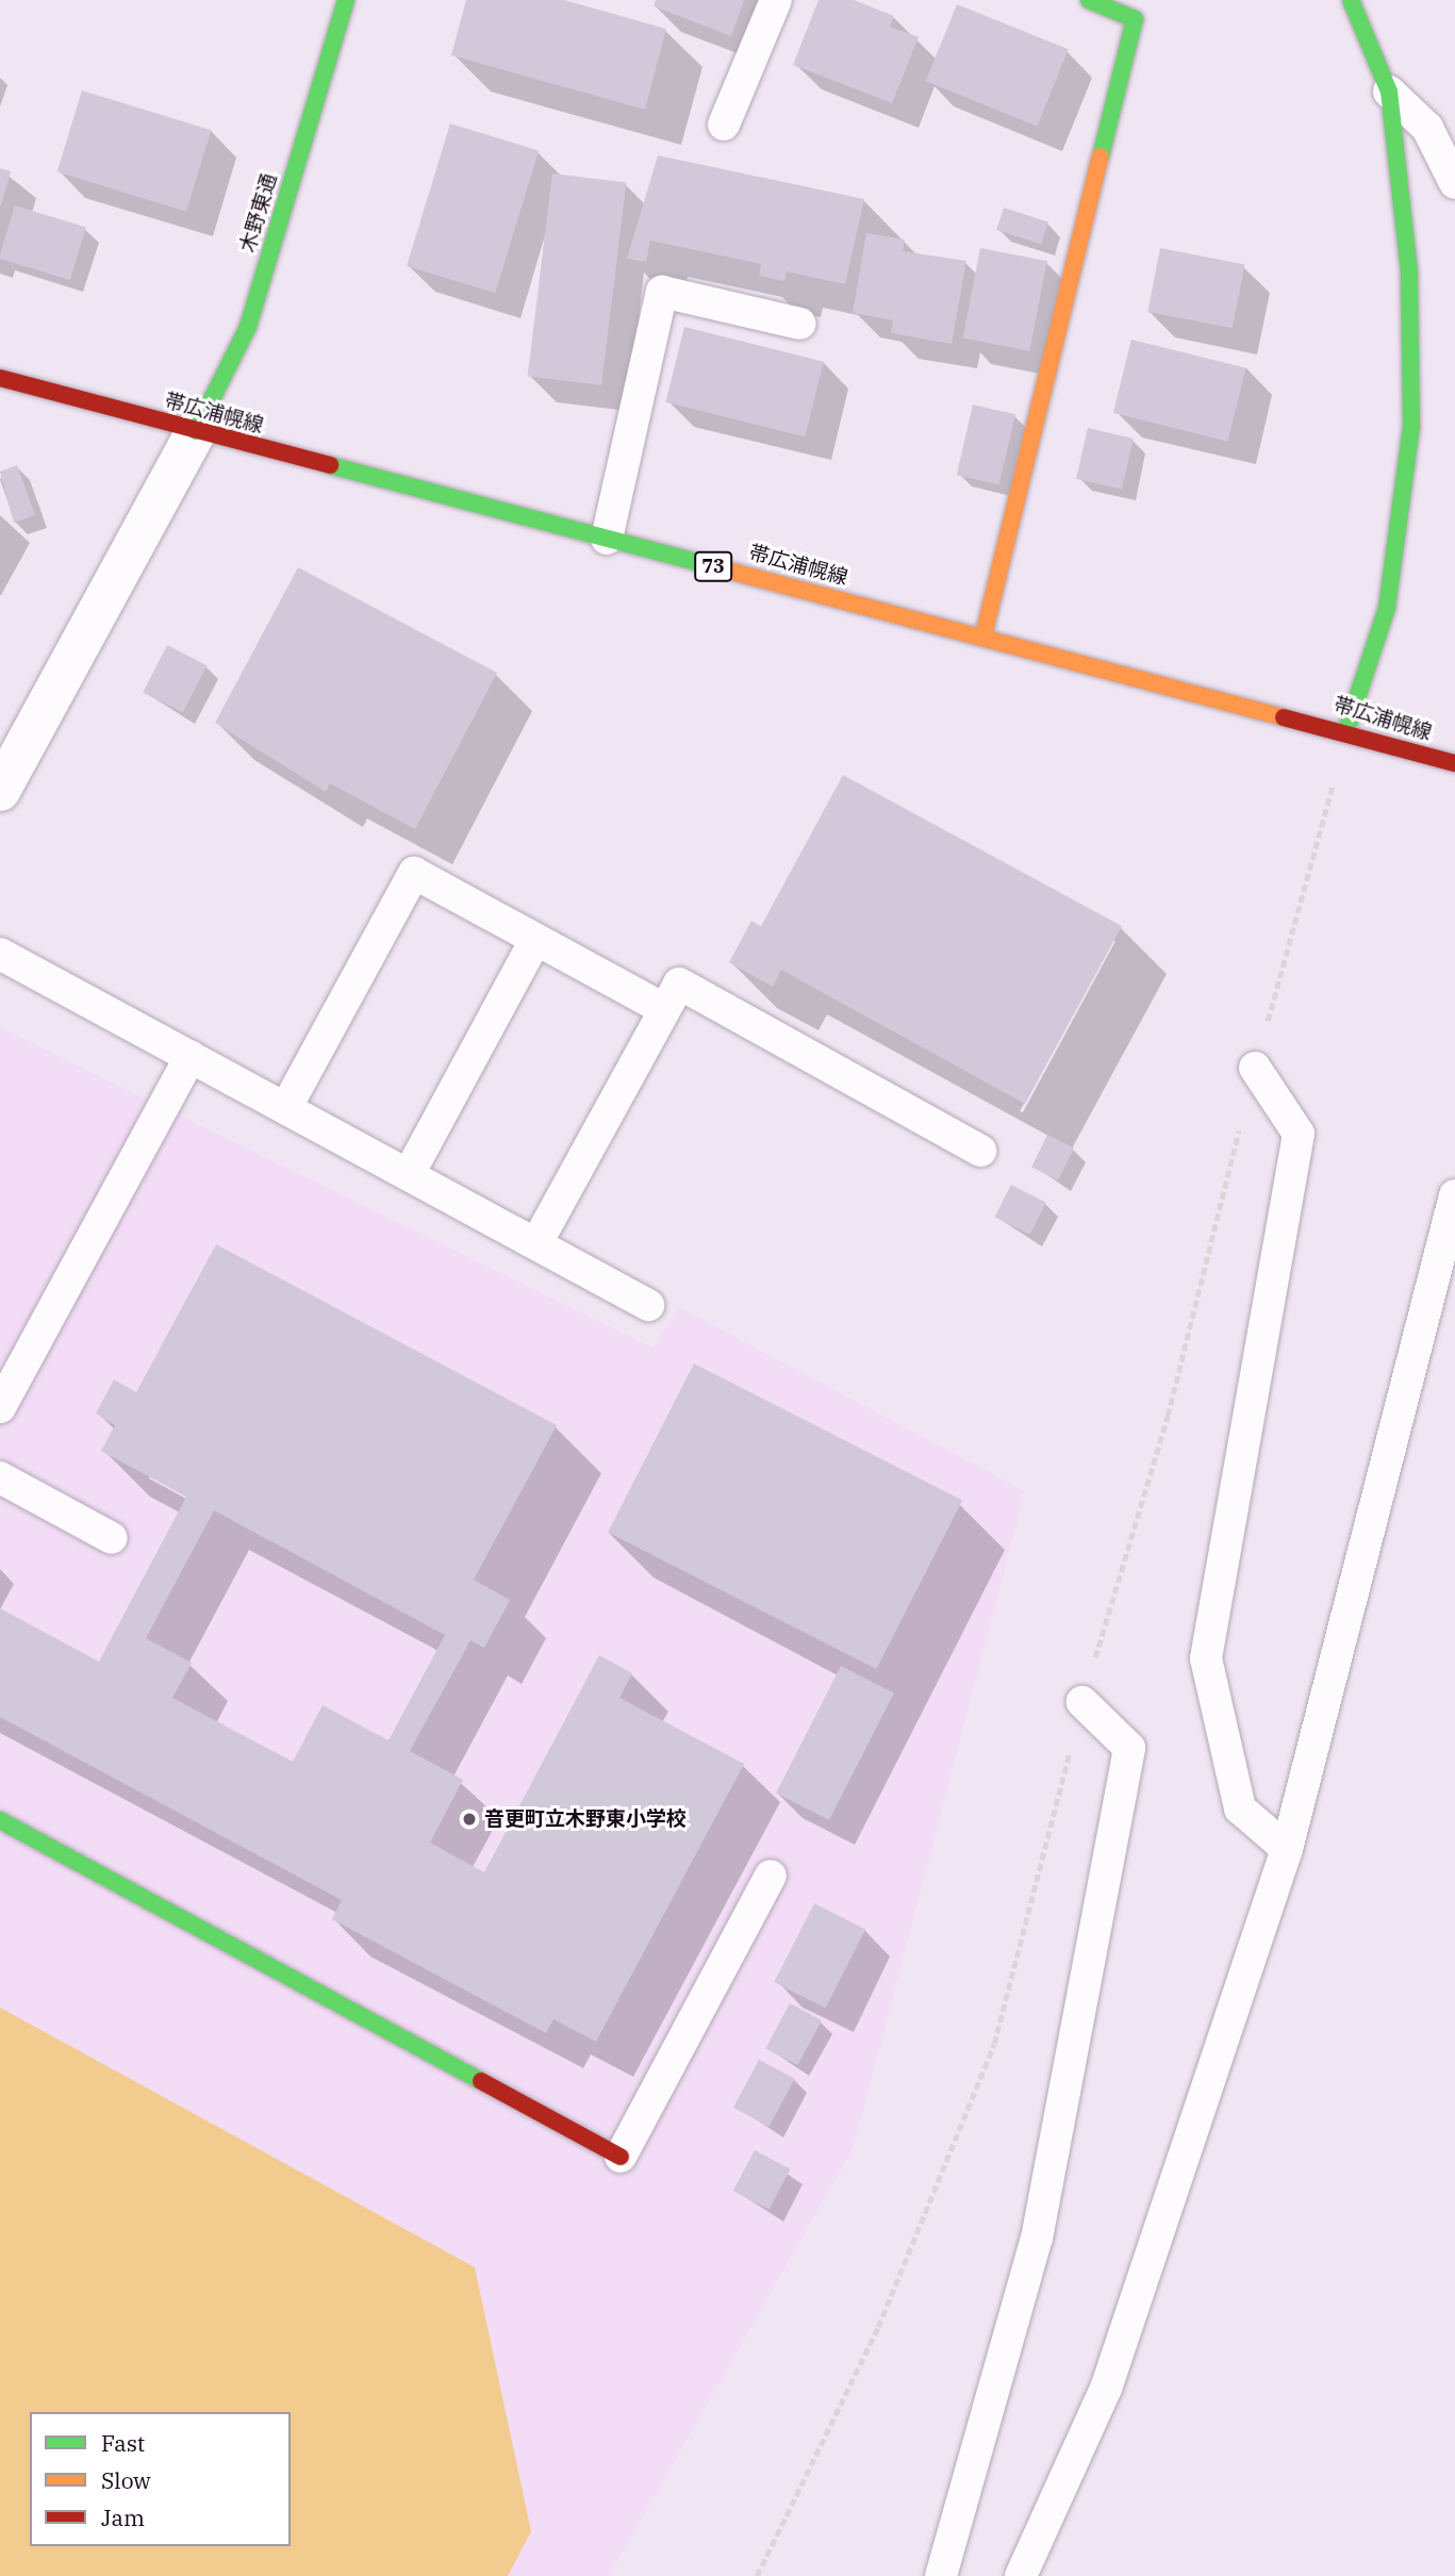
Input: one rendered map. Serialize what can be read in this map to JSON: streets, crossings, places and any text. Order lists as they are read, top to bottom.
{
  "streets": {
    "street": ["木野東通", "帯広浦幌線", "73"]
  },
  "crossings": [
    ["木野東通", "帯広浦幌線"]
  ],
  "places": ["音更町立木野東小学校"],
  "legend": ["Fast", "Slow", "Jam"]
}
